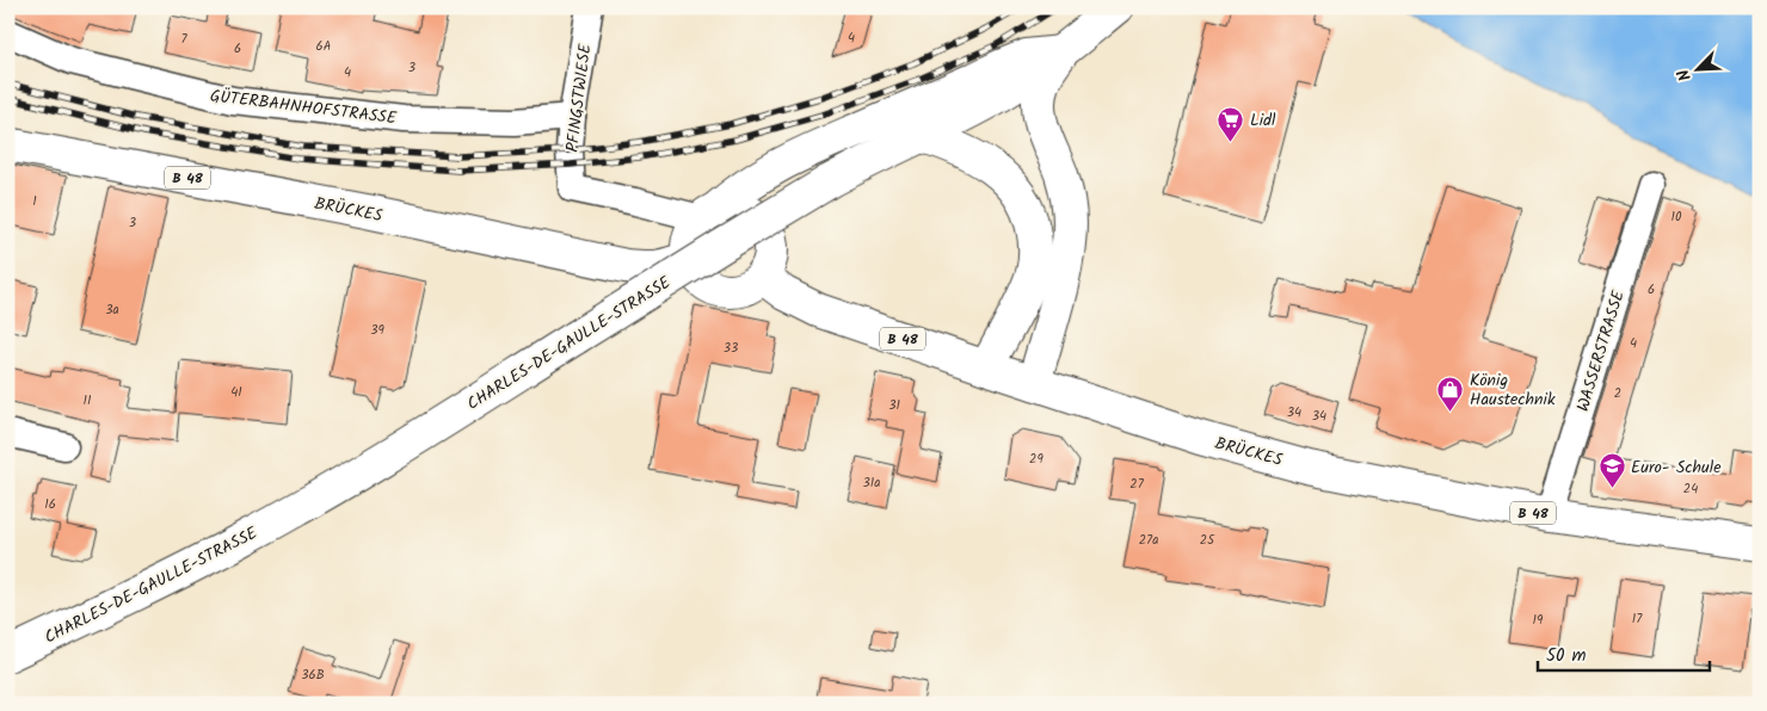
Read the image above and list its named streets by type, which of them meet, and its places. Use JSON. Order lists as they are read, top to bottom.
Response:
{
  "streets": {
    "street": [
      "PFINGSTWIESE",
      "GÜTERBAHNHOFSTRASSE",
      "B 48",
      "BRÜCKES",
      "CHARLES-DE-GAULLE-STRASSE",
      "WASSERSTRASSE"
    ]
  },
  "crossings": [
    ["PFINGSTWIESE", "GÜTERBAHNHOFSTRASSE"],
    ["PFINGSTWIESE", "BRÜCKES"],
    ["BRÜCKES", "WASSERSTRASSE"]
  ],
  "places": {
    "supermarket": ["Lidl"],
    "shop": ["König Haustechnik"],
    "school or university": ["Euro- Schule"]
  },
  "house_numbers": [
    "4",
    "7",
    "6A",
    "6",
    "3",
    "4",
    "1",
    "10",
    "3",
    "6",
    "3a",
    "39",
    "4",
    "33",
    "41",
    "2",
    "11",
    "31",
    "34",
    "34",
    "29",
    "31a",
    "27",
    "24",
    "16",
    "27a",
    "25",
    "17",
    "19",
    "36B"
  ],
  "scale_bar": "50 m",
  "north": "bottom left"
}
